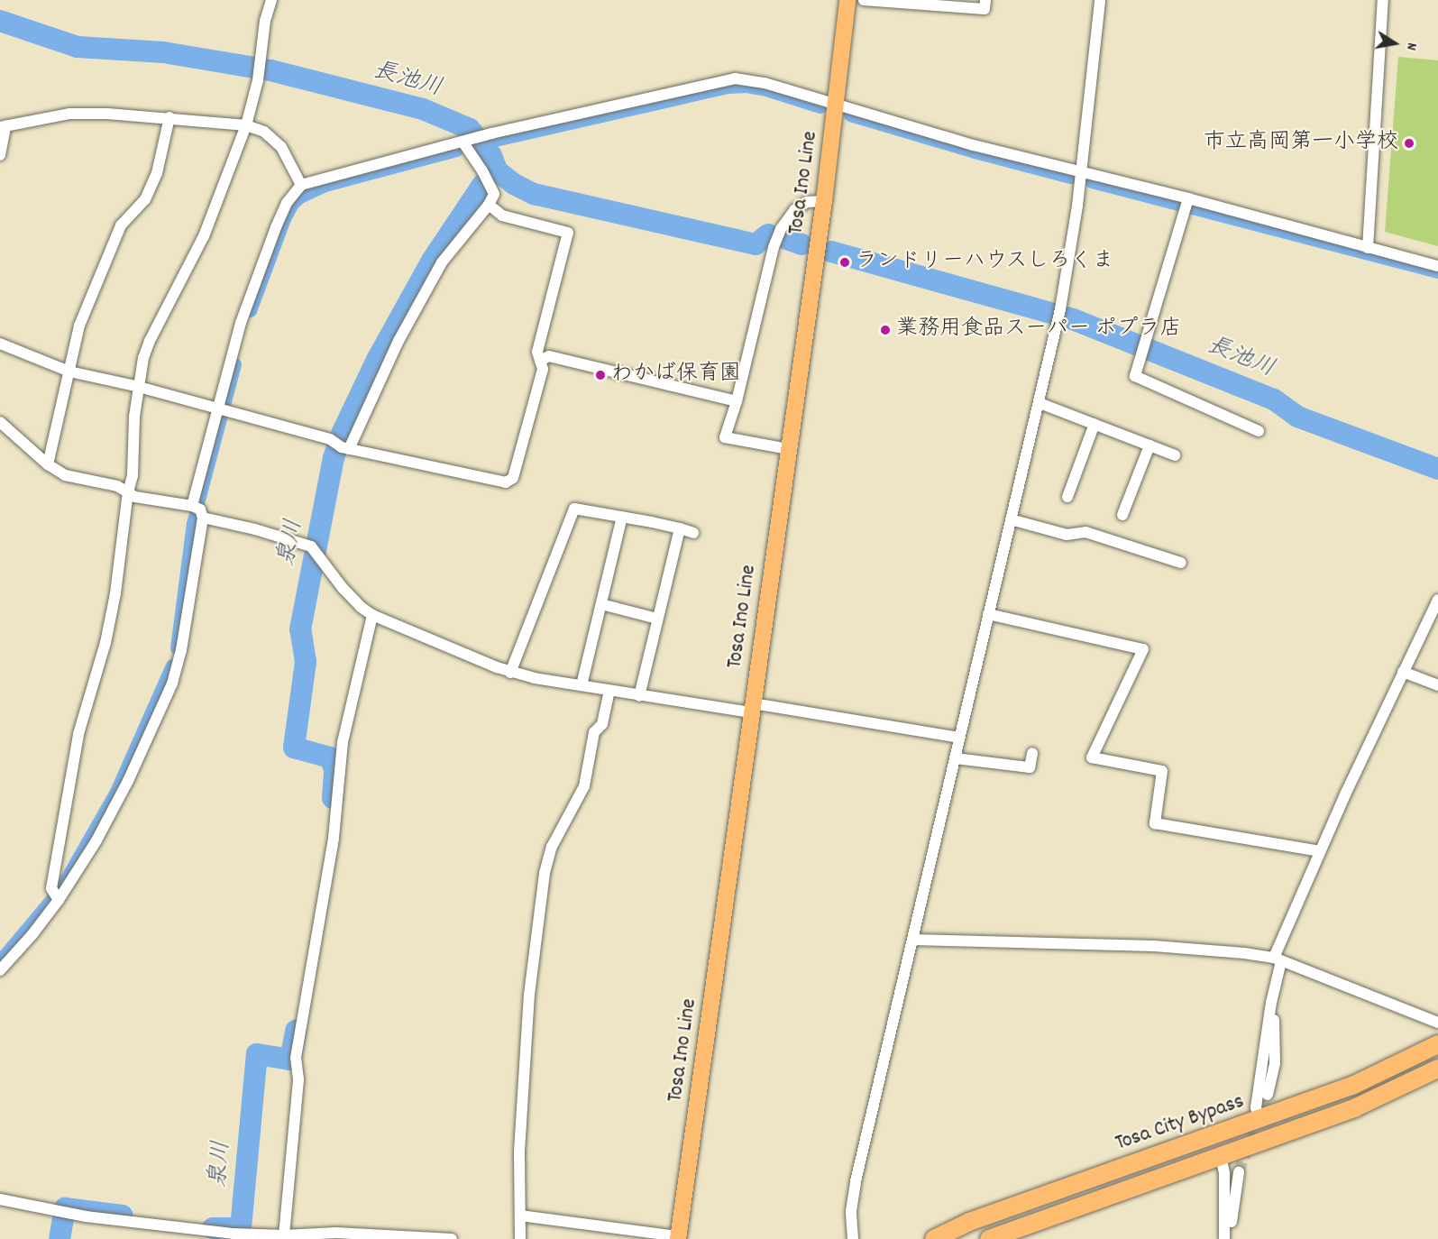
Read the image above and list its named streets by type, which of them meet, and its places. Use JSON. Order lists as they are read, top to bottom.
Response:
{
  "streets": {
    "highway": ["Tosa City Bypass"],
    "main road": ["Tosa Ino Line"]
  },
  "water": ["長池川", "泉川"],
  "places": [
    "市立高岡第一小学校",
    "ランドリーハウスしろくま",
    "業務用食品スーパー ポプラ店",
    "わかば保育園"
  ],
  "north": "right"
}
